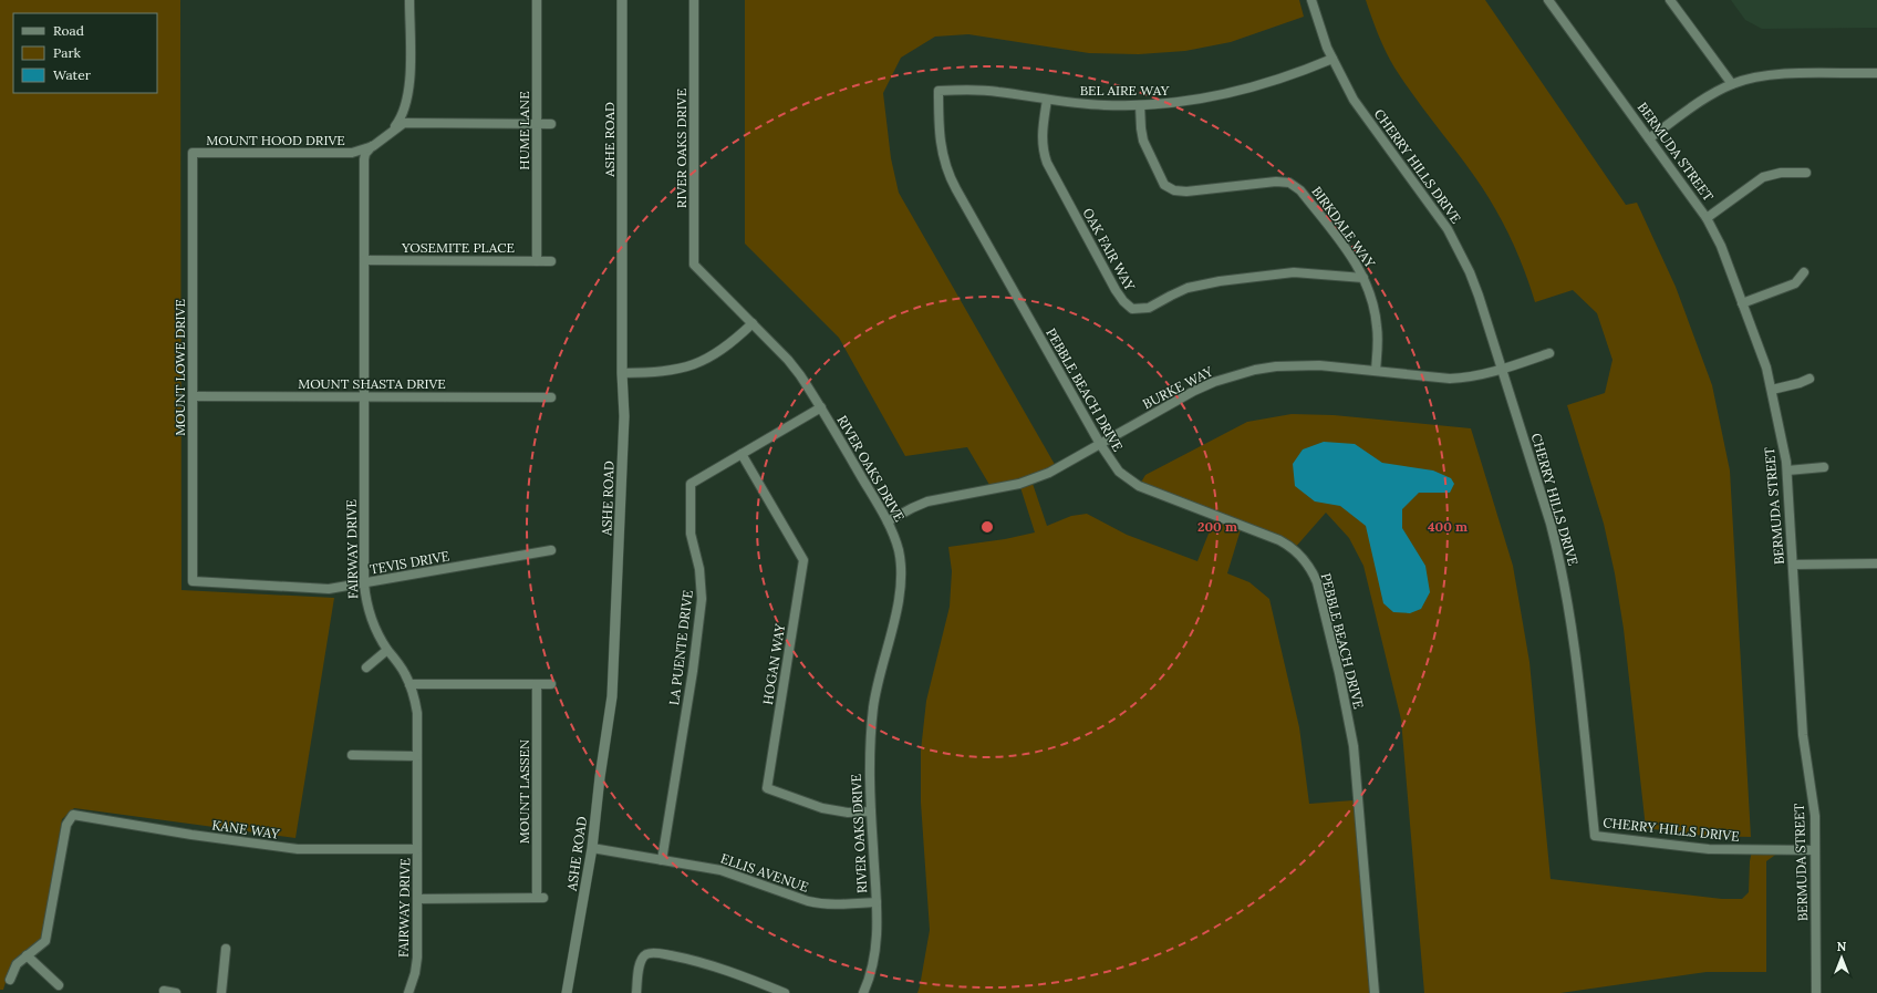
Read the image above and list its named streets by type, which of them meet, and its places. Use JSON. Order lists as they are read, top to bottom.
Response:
{
  "streets": {
    "street": [
      "BEL AIRE WAY",
      "HUME LANE",
      "MOUNT HOOD DRIVE",
      "ASHE ROAD",
      "RIVER OAKS DRIVE",
      "BERMUDA STREET",
      "CHERRY HILLS DRIVE",
      "BIRKDALE WAY",
      "YOSEMITE PLACE",
      "OAK FAIR WAY",
      "MOUNT LOWE DRIVE",
      "MOUNT SHASTA DRIVE",
      "BURKE WAY",
      "PEBBLE BEACH DRIVE",
      "FAIRWAY DRIVE",
      "TEVIS DRIVE",
      "LA PUENTE DRIVE",
      "HOGAN WAY",
      "MOUNT LASSEN",
      "KANE WAY",
      "ELLIS AVENUE"
    ]
  },
  "crossings": [
    ["BEL AIRE WAY", "CHERRY HILLS DRIVE"],
    ["BEL AIRE WAY", "BIRKDALE WAY"],
    ["BEL AIRE WAY", "OAK FAIR WAY"],
    ["BEL AIRE WAY", "PEBBLE BEACH DRIVE"],
    ["HUME LANE", "MOUNT HOOD DRIVE"],
    ["HUME LANE", "YOSEMITE PLACE"],
    ["MOUNT HOOD DRIVE", "MOUNT LOWE DRIVE"],
    ["MOUNT HOOD DRIVE", "FAIRWAY DRIVE"],
    ["ASHE ROAD", "ELLIS AVENUE"],
    ["RIVER OAKS DRIVE", "BURKE WAY"],
    ["RIVER OAKS DRIVE", "LA PUENTE DRIVE"],
    ["RIVER OAKS DRIVE", "HOGAN WAY"],
    ["RIVER OAKS DRIVE", "ELLIS AVENUE"],
    ["BERMUDA STREET", "CHERRY HILLS DRIVE"],
    ["CHERRY HILLS DRIVE", "BURKE WAY"],
    ["BIRKDALE WAY", "OAK FAIR WAY"],
    ["BIRKDALE WAY", "BURKE WAY"],
    ["YOSEMITE PLACE", "FAIRWAY DRIVE"],
    ["MOUNT LOWE DRIVE", "MOUNT SHASTA DRIVE"],
    ["MOUNT LOWE DRIVE", "TEVIS DRIVE"],
    ["MOUNT SHASTA DRIVE", "FAIRWAY DRIVE"],
    ["BURKE WAY", "PEBBLE BEACH DRIVE"],
    ["FAIRWAY DRIVE", "TEVIS DRIVE"],
    ["FAIRWAY DRIVE", "MOUNT LASSEN"],
    ["FAIRWAY DRIVE", "KANE WAY"],
    ["LA PUENTE DRIVE", "HOGAN WAY"],
    ["LA PUENTE DRIVE", "ELLIS AVENUE"]
  ],
  "legend": ["Road", "Park", "Water"],
  "north": "top",
  "rings": ["200 m", "400 m"]
}
